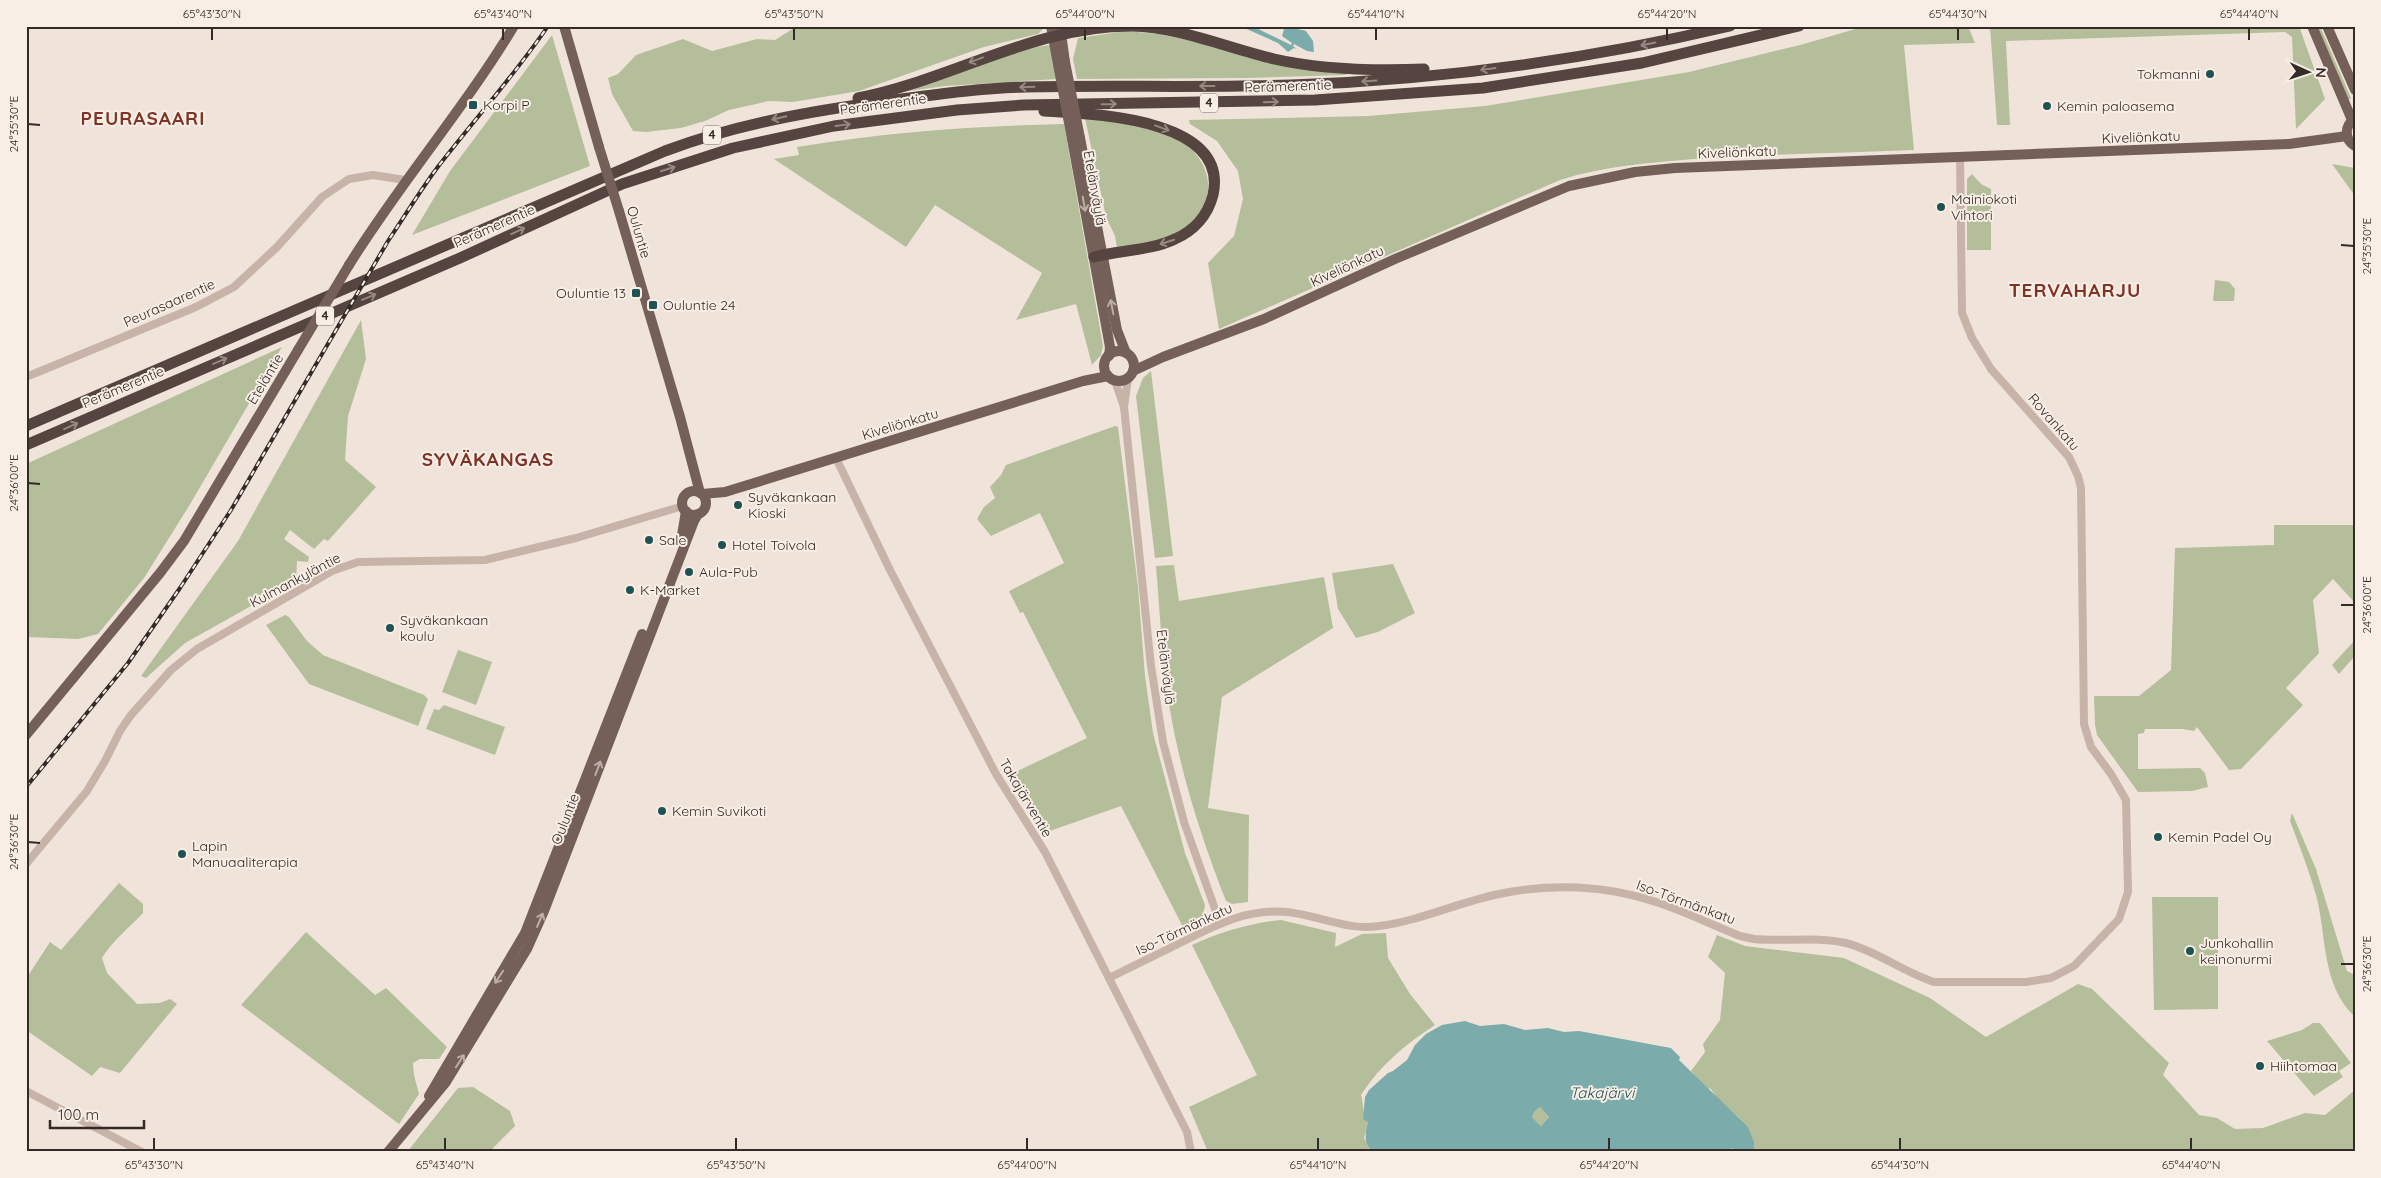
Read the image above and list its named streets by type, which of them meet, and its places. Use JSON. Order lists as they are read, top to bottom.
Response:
{
  "streets": {
    "highway": ["Perämerentie", "4"],
    "main road": [
      "Kiveliönkatu",
      "Etelänväylä",
      "Ouluntie",
      "Eteläntie"
    ],
    "street": [
      "Peurasaarentie",
      "Rovankatu",
      "Kulmankyläntie",
      "Takajärventie",
      "Iso-Törmänkatu"
    ]
  },
  "crossings": [
    ["Kiveliönkatu", "Etelänväylä"],
    ["Kiveliönkatu", "Ouluntie"],
    ["Kiveliönkatu", "Rovankatu"],
    ["Kiveliönkatu", "Kulmankyläntie"],
    ["Kiveliönkatu", "Takajärventie"],
    ["Etelänväylä", "Iso-Törmänkatu"],
    ["Ouluntie", "Kulmankyläntie"],
    ["Peurasaarentie", "Eteläntie"],
    ["Rovankatu", "Iso-Törmänkatu"],
    ["Takajärventie", "Iso-Törmänkatu"]
  ],
  "districts": ["PEURASAARI", "TERVAHARJU", "SYVÄKANGAS"],
  "water": ["Takajärvi"],
  "places": {
    "other": [
      "Tokmanni",
      "Kemin paloasema",
      "Mainiokoti Vihtori",
      "Syväkankaan Kioski",
      "Sale",
      "Hotel Toivola",
      "Aula-Pub",
      "K-Market",
      "Syväkankaan koulu",
      "Kemin Suvikoti",
      "Kemin Padel Oy",
      "Lapin Manuaaliterapia",
      "Junkohallin keinonurmi",
      "Hiihtomaa"
    ],
    "transit": ["Korpi P", "Ouluntie 13", "Ouluntie 24"]
  },
  "scale_bar": "100 m",
  "north": "right",
  "coordinates": [
    "65°43'30\"N",
    "65°43'40\"N",
    "65°43'50\"N",
    "65°44'00\"N",
    "65°44'10\"N",
    "65°44'20\"N",
    "65°44'30\"N",
    "65°44'40\"N",
    "24°35'30\"E",
    "24°36'00\"E",
    "24°36'30\"E"
  ]
}
